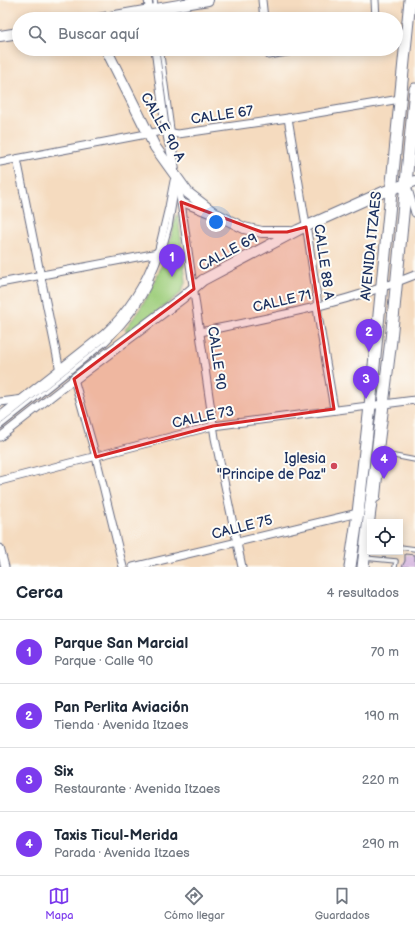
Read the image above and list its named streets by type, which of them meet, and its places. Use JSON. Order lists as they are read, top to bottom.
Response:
{
  "streets": {
    "main road": ["CALLE 90 A", "AVENIDA ITZAES", "CALLE 69"],
    "street": [
      "CALLE 67",
      "CALLE 88 A",
      "CALLE 71",
      "CALLE 90",
      "CALLE 73",
      "CALLE 75"
    ]
  },
  "crossings": [
    ["CALLE 67", "CALLE 90 A"],
    ["CALLE 67", "AVENIDA ITZAES"],
    ["CALLE 67", "CALLE 88 A"],
    ["CALLE 67", "CALLE 90"],
    ["CALLE 90 A", "CALLE 69"],
    ["CALLE 90 A", "CALLE 88 A"],
    ["CALLE 90 A", "CALLE 90"],
    ["AVENIDA ITZAES", "CALLE 69"],
    ["AVENIDA ITZAES", "CALLE 71"],
    ["AVENIDA ITZAES", "CALLE 73"],
    ["AVENIDA ITZAES", "CALLE 75"],
    ["CALLE 69", "CALLE 88 A"],
    ["CALLE 69", "CALLE 90"],
    ["CALLE 88 A", "CALLE 71"],
    ["CALLE 88 A", "CALLE 73"],
    ["CALLE 71", "CALLE 90"],
    ["CALLE 90", "CALLE 73"],
    ["CALLE 90", "CALLE 75"]
  ],
  "places": ["Iglesia \"Principe de Paz\""],
  "page": {
    "search": "Buscar aquí",
    "pins": [
      "1",
      "2",
      "3",
      "4"
    ],
    "heading": ["Cerca", "4 resultados"],
    "list": [
      {
        "mark": "1",
        "name": "Parque San Marcial",
        "note": "Parque · Calle 90",
        "value": "70 m"
      },
      {
        "mark": "2",
        "name": "Pan Perlita Aviación",
        "note": "Tienda · Avenida Itzaes",
        "value": "190 m"
      },
      {
        "mark": "3",
        "name": "Six",
        "note": "Restaurante · Avenida Itzaes",
        "value": "220 m"
      },
      {
        "mark": "4",
        "name": "Taxis Ticul-Merida",
        "note": "Parada · Avenida Itzaes",
        "value": "290 m"
      }
    ],
    "nav": ["Mapa", "Cómo llegar", "Guardados"]
  }
}
